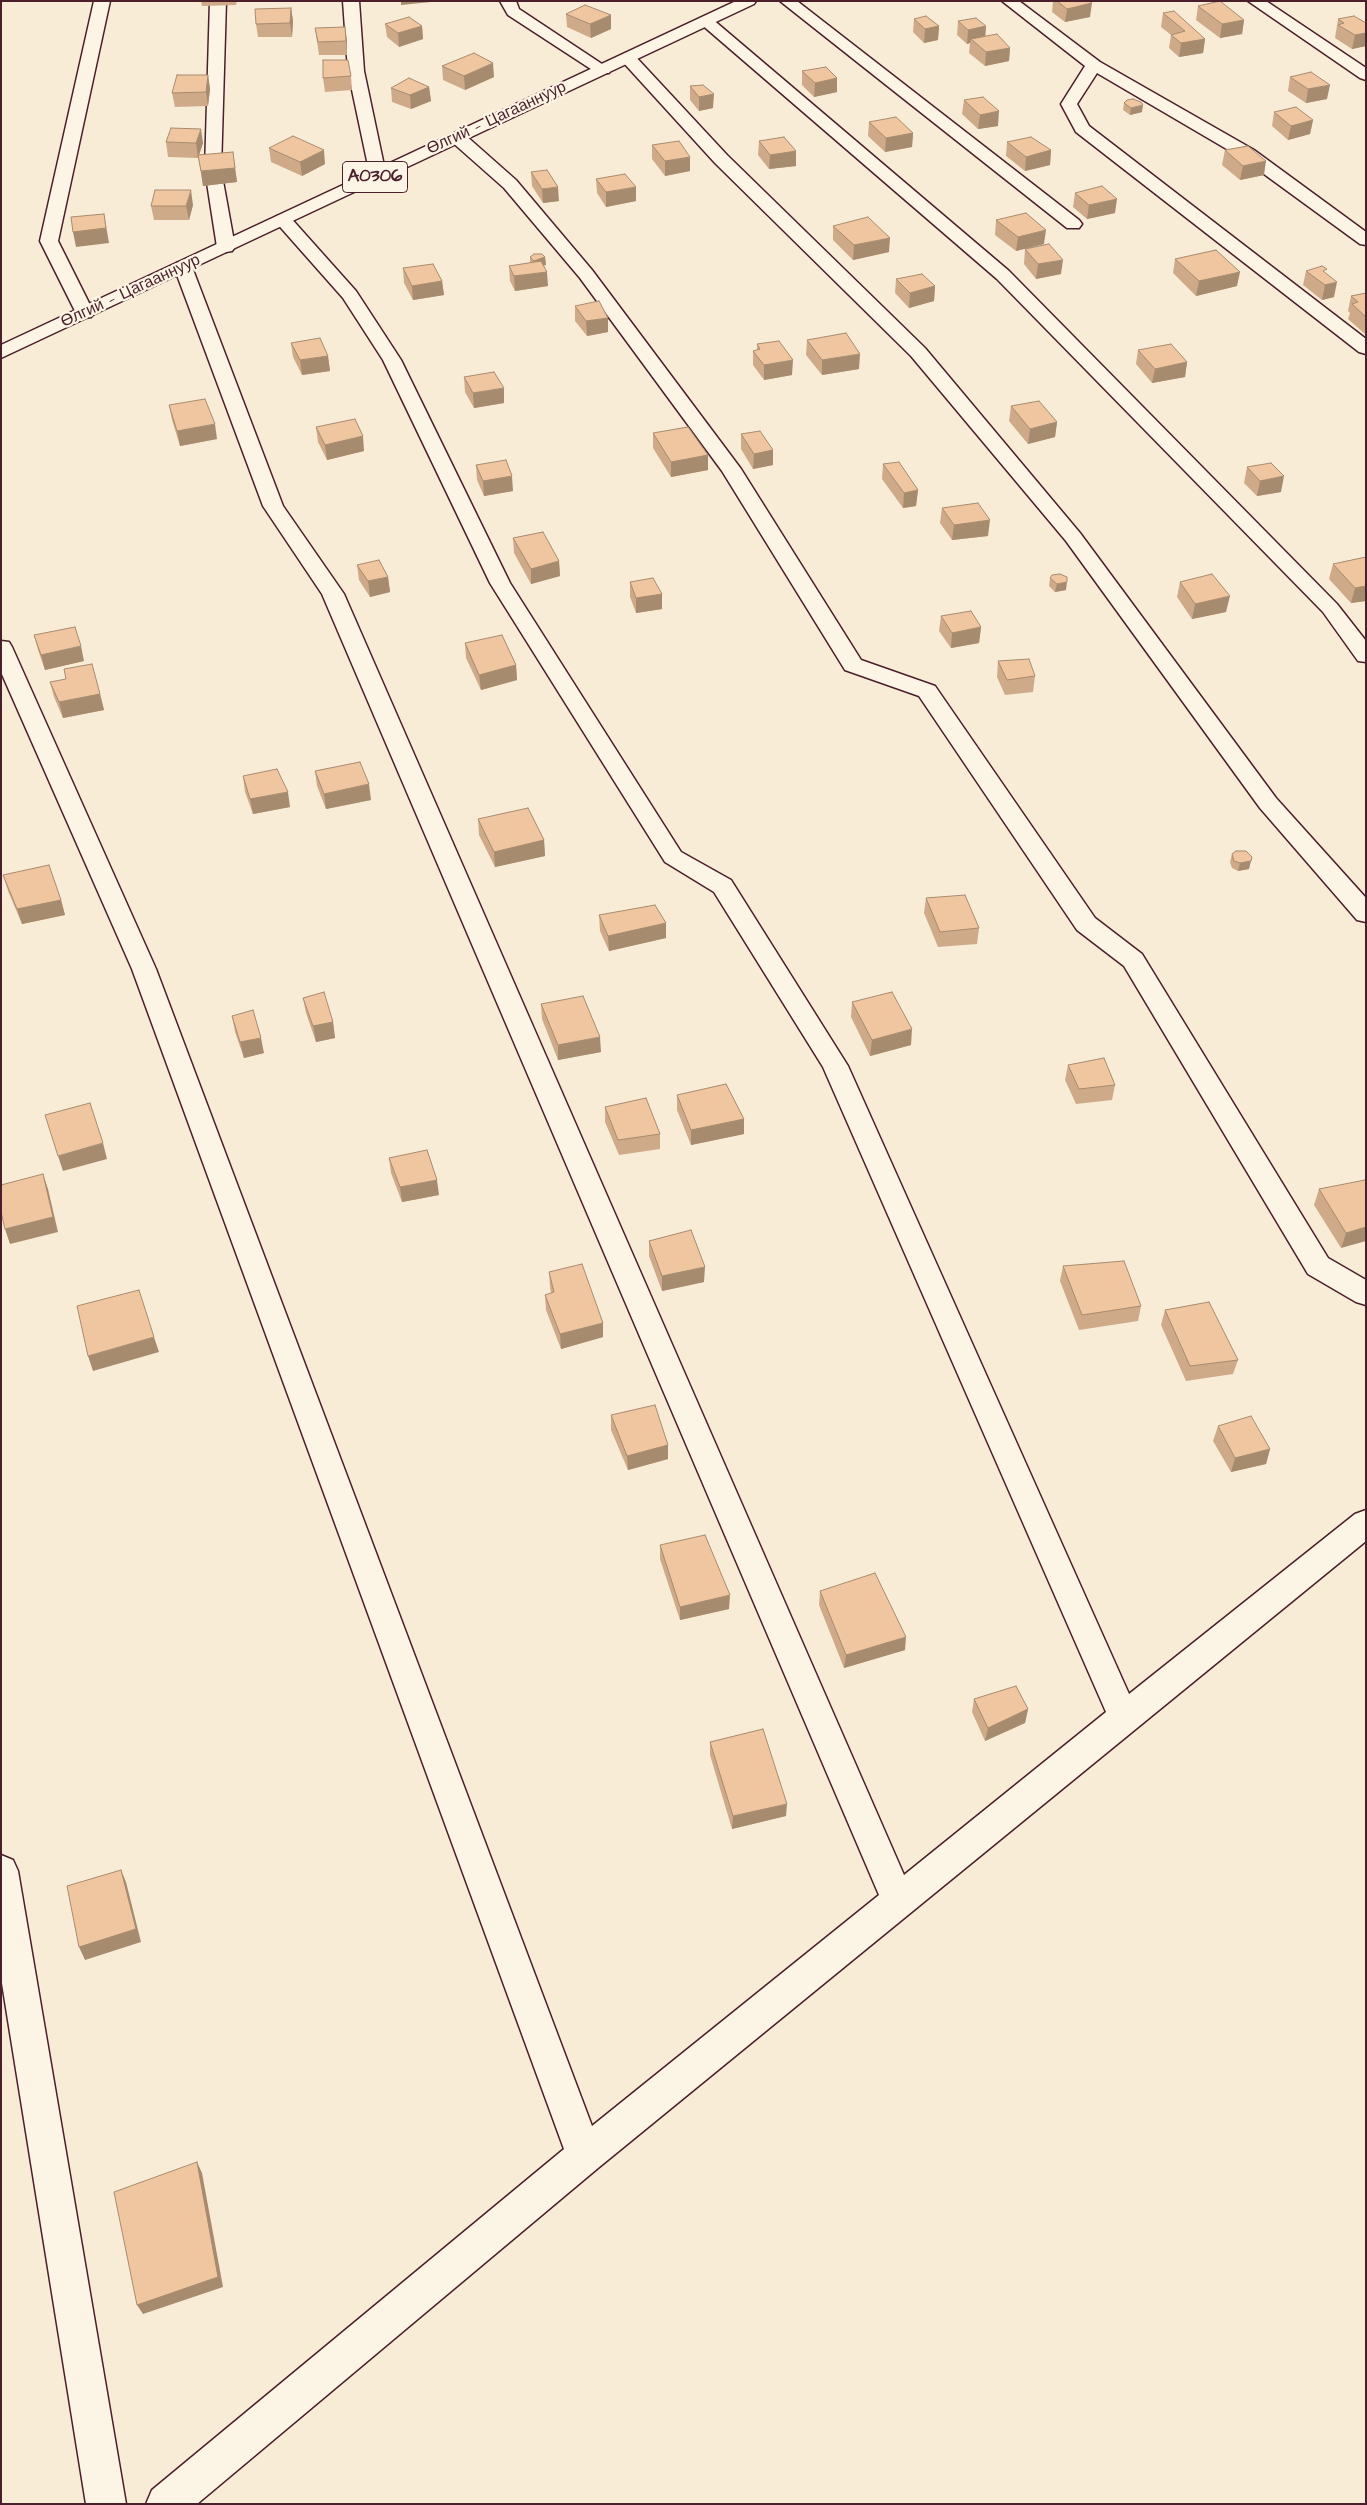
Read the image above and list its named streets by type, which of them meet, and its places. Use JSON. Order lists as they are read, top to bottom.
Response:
{
  "streets": {
    "main road": ["Өлгий — Цагааннуур", "A0306"]
  }
}
